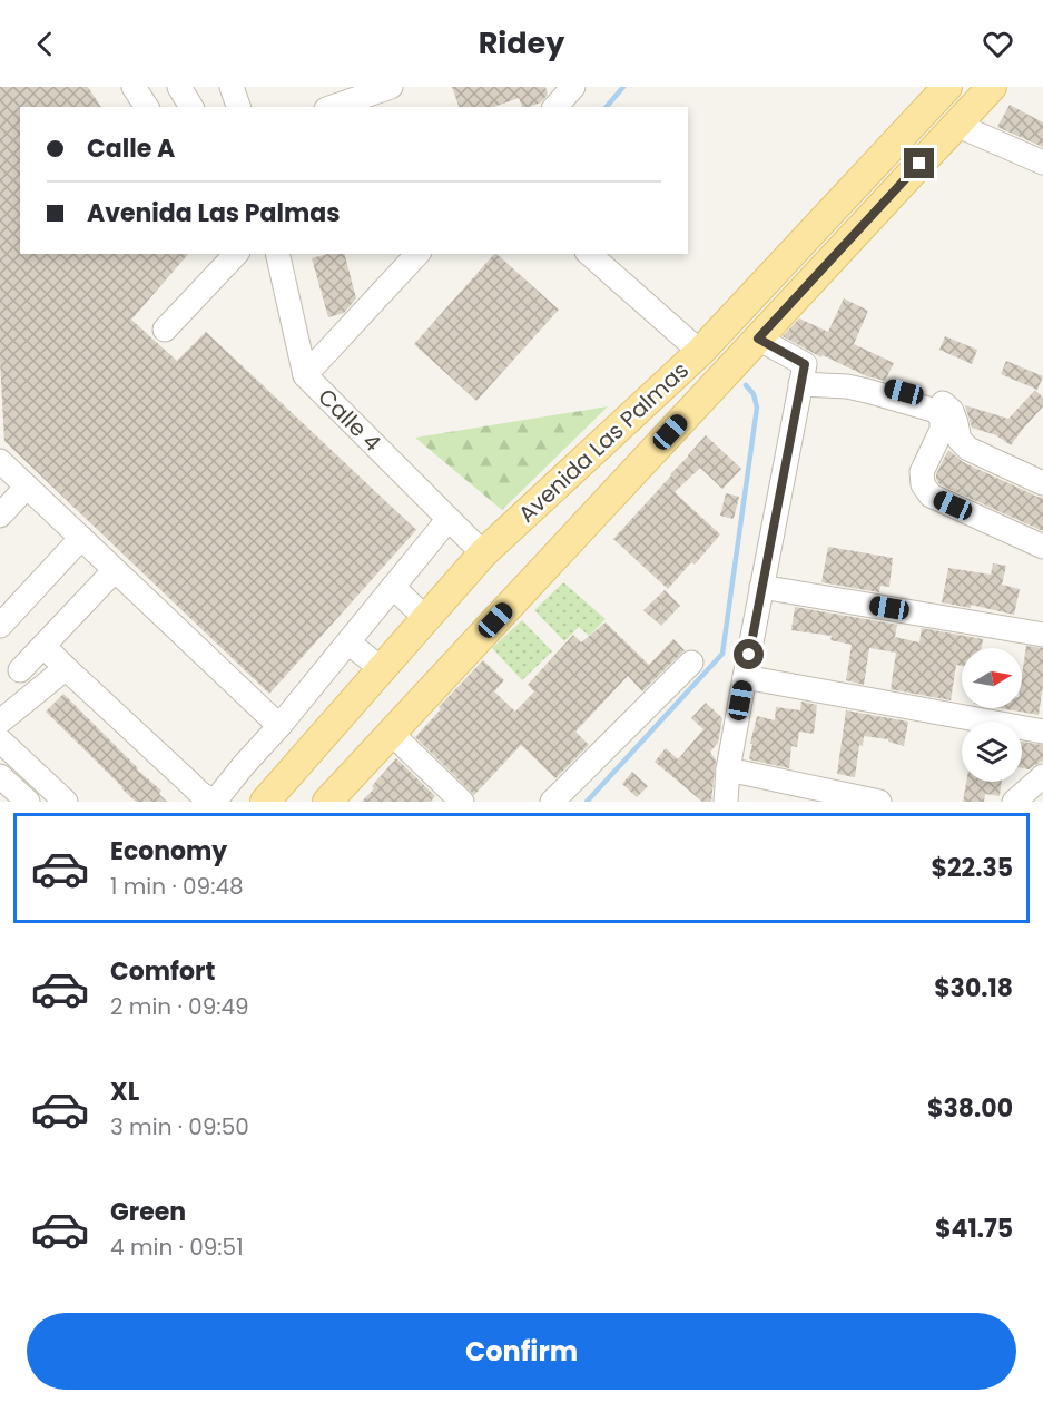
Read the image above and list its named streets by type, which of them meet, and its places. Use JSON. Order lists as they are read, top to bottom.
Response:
{
  "streets": {
    "main road": ["Avenida Las Palmas"],
    "street": ["Calle 4"]
  },
  "crossings": [
    ["Calle 4", "Avenida Las Palmas"]
  ],
  "north": "right",
  "page": {
    "header": "Ridey",
    "banner": ["Calle A", "Avenida Las Palmas"],
    "list": [
      {
        "name": "Economy",
        "note": "1 min · 09:48",
        "value": "$22.35"
      },
      {
        "name": "Comfort",
        "note": "2 min · 09:49",
        "value": "$30.18"
      },
      {
        "name": "XL",
        "note": "3 min · 09:50",
        "value": "$38.00"
      },
      {
        "name": "Green",
        "note": "4 min · 09:51",
        "value": "$41.75"
      }
    ],
    "buttons": "Confirm"
  }
}
